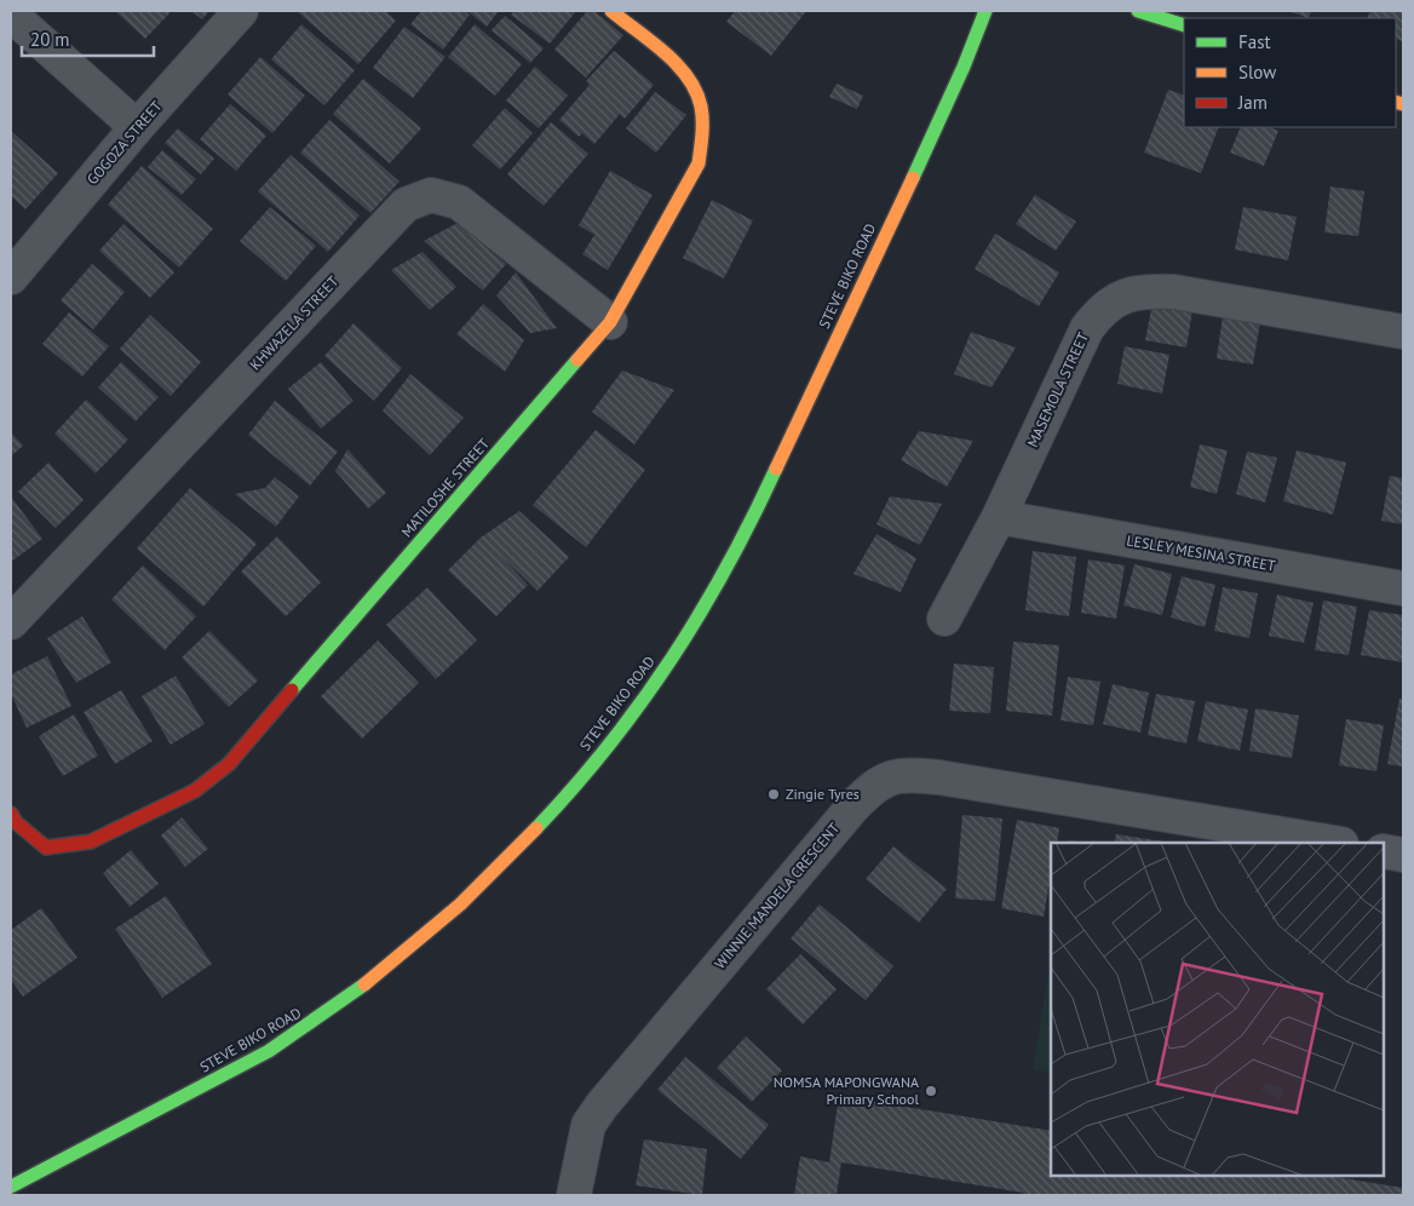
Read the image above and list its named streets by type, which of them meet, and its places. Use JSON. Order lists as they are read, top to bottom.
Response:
{
  "streets": {
    "street": [
      "GOGOZA STREET",
      "STEVE BIKO ROAD",
      "KHWAZELA STREET",
      "MASEMOLA STREET",
      "MATILOSHE STREET",
      "LESLEY MESINA STREET",
      "WINNIE MANDELA CRESCENT"
    ]
  },
  "crossings": [
    ["KHWAZELA STREET", "MATILOSHE STREET"],
    ["MASEMOLA STREET", "LESLEY MESINA STREET"]
  ],
  "places": ["Zingie Tyres", "NOMSA MAPONGWANA Primary School"],
  "legend": ["Fast", "Slow", "Jam"],
  "scale_bar": "20 m"
}
